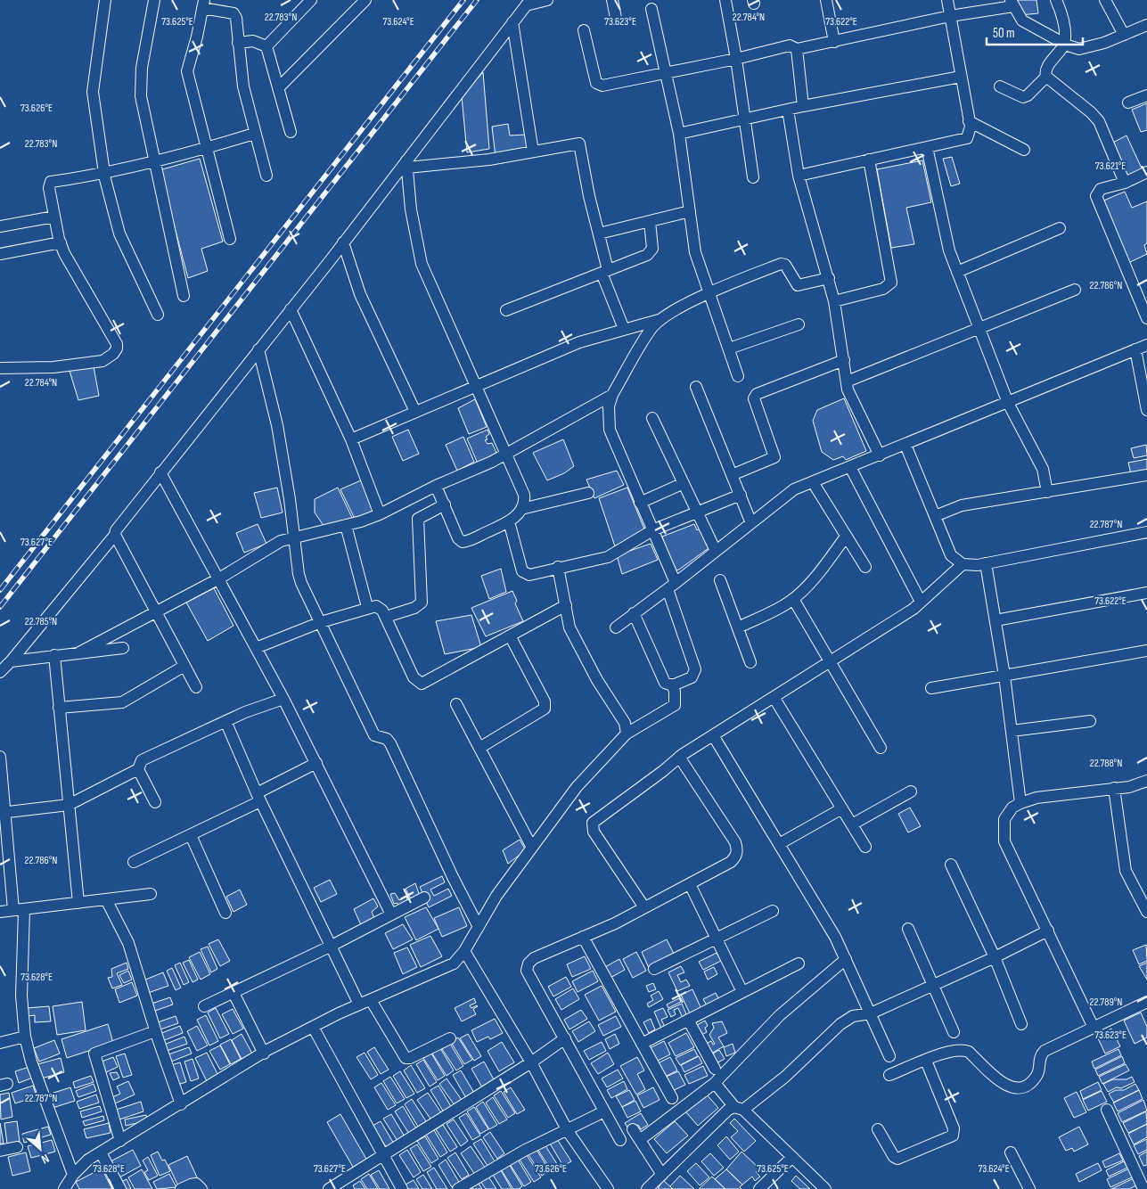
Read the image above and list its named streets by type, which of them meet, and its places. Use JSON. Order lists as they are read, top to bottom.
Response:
{
  "scale_bar": "50 m",
  "north": "bottom right",
  "coordinates": [
    "22.783°N",
    "22.784°N",
    "73.625°E",
    "73.624°E",
    "73.623°E",
    "73.622°E",
    "73.626°E",
    "73.621°E",
    "22.786°N",
    "22.787°N",
    "73.627°E",
    "22.785°N",
    "22.788°N",
    "73.628°E",
    "22.789°N"
  ]
}
